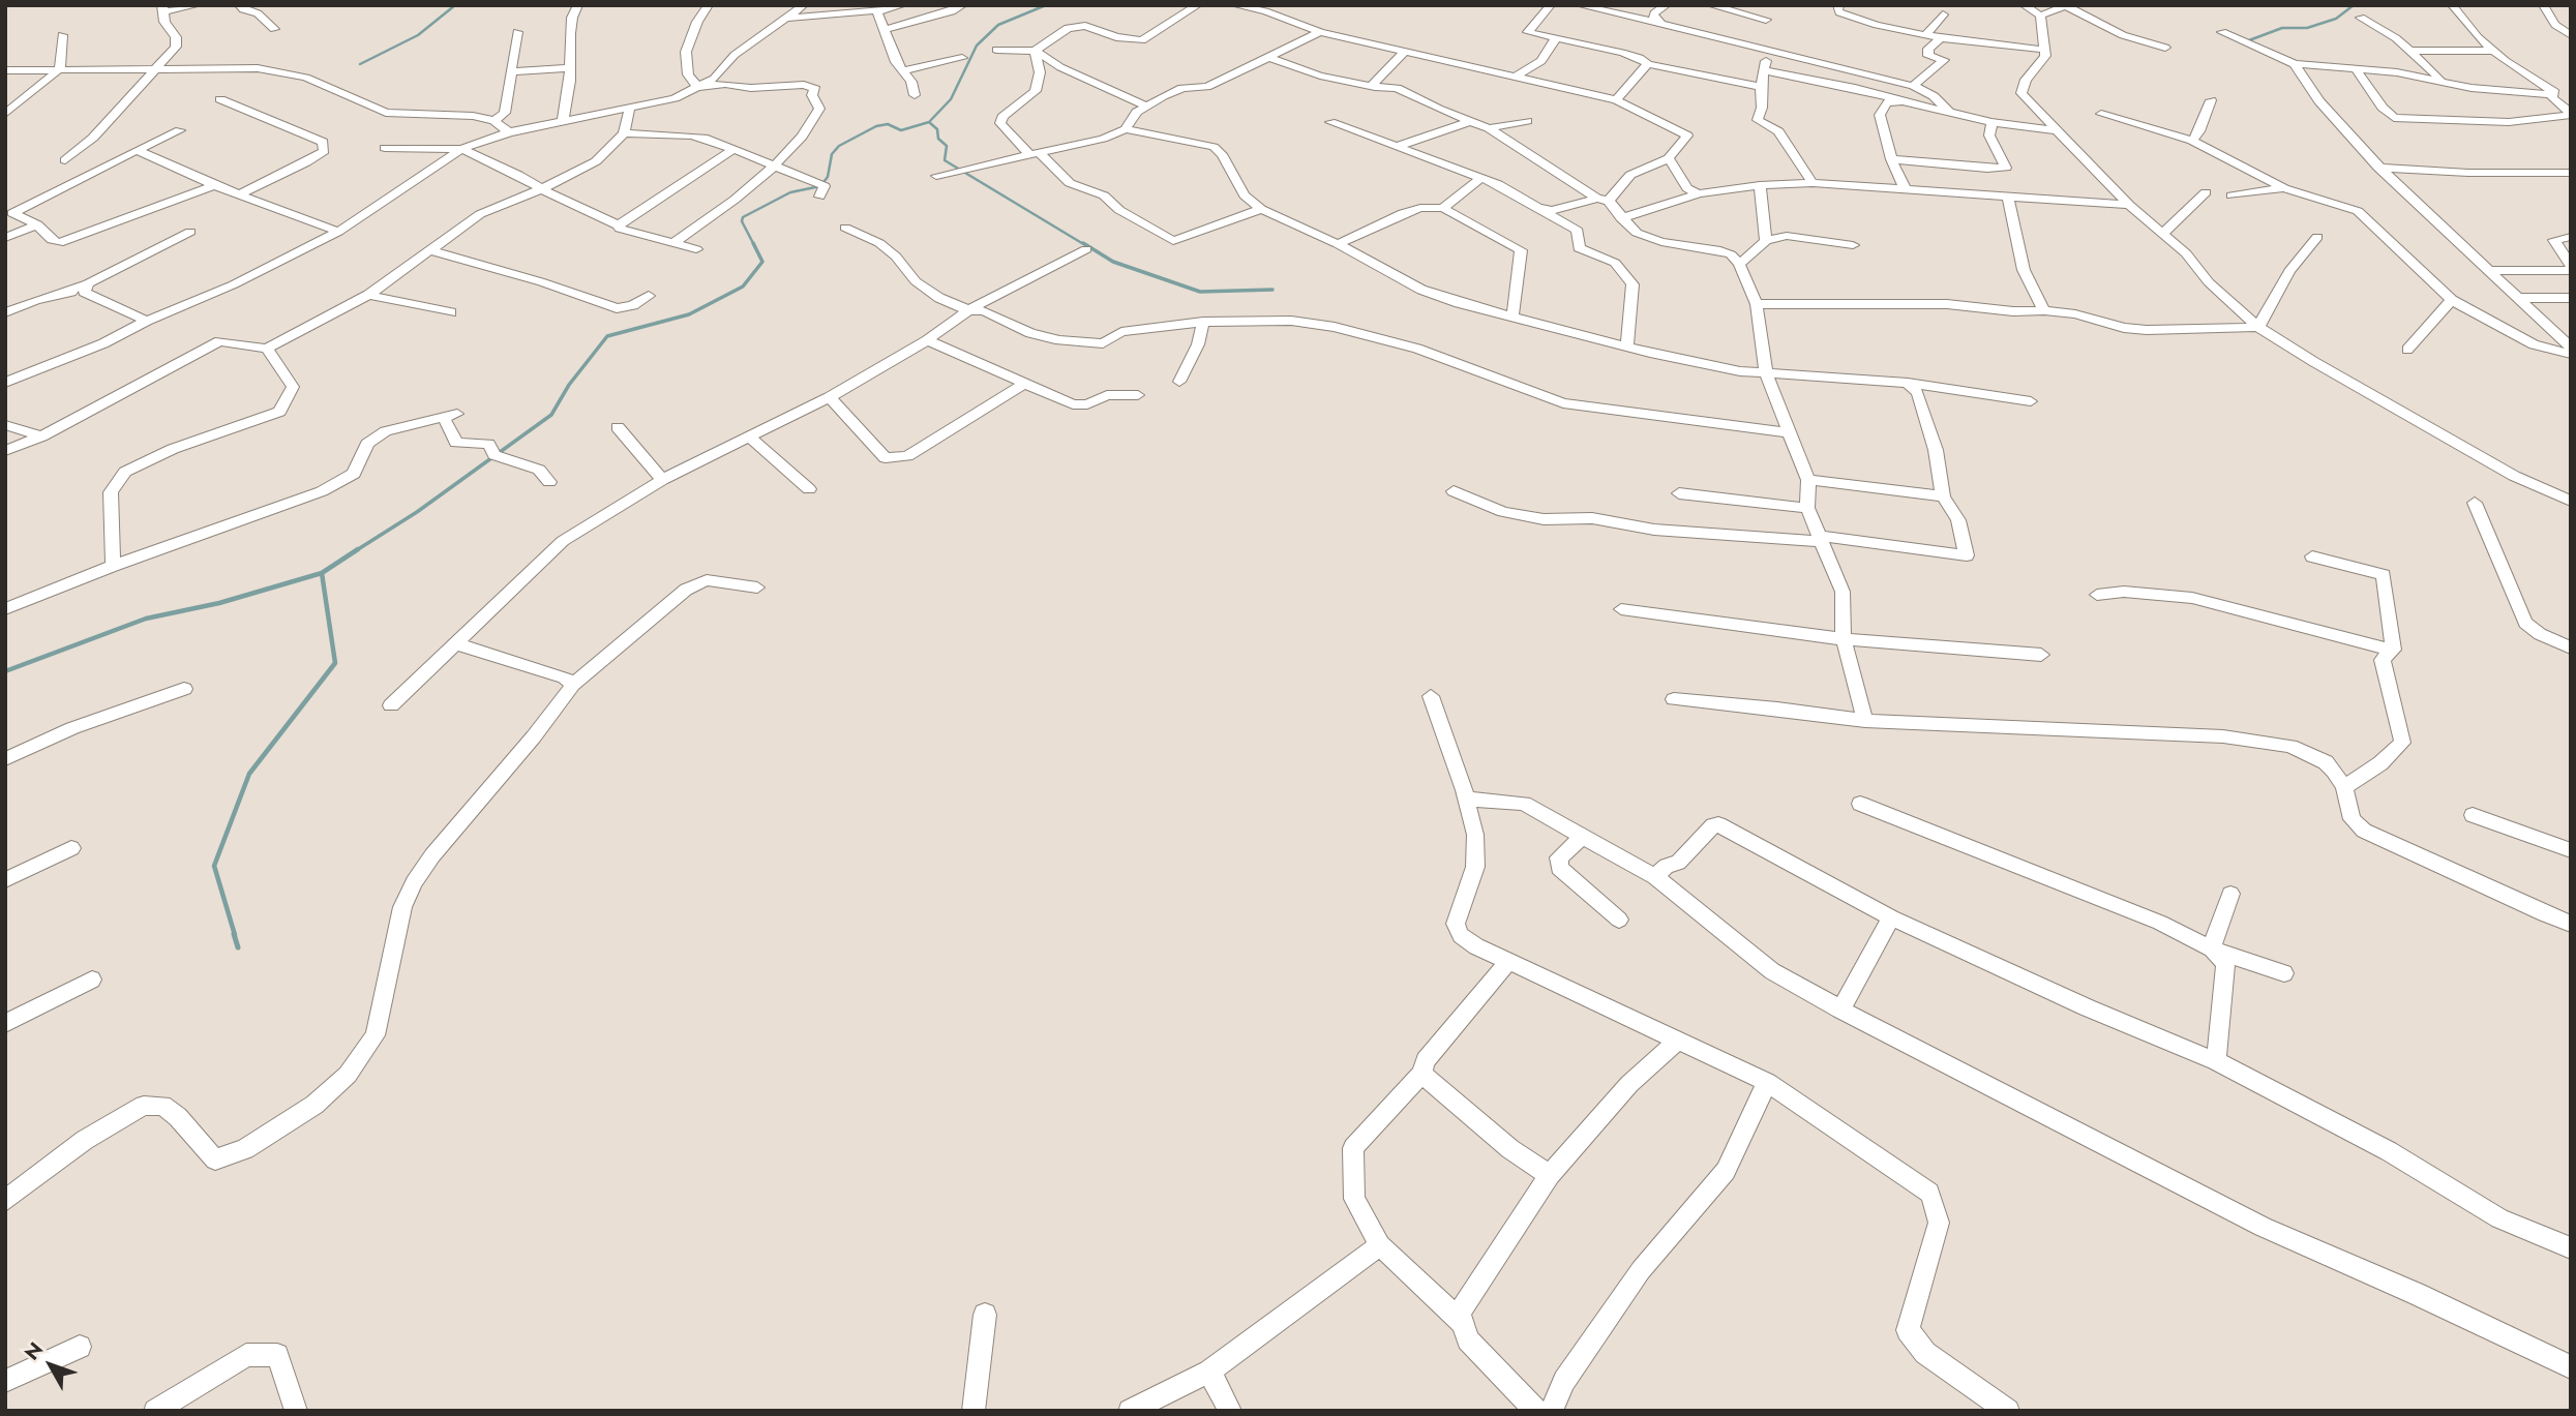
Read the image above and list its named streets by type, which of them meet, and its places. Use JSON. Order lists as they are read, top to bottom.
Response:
{
  "north": "top left"
}
